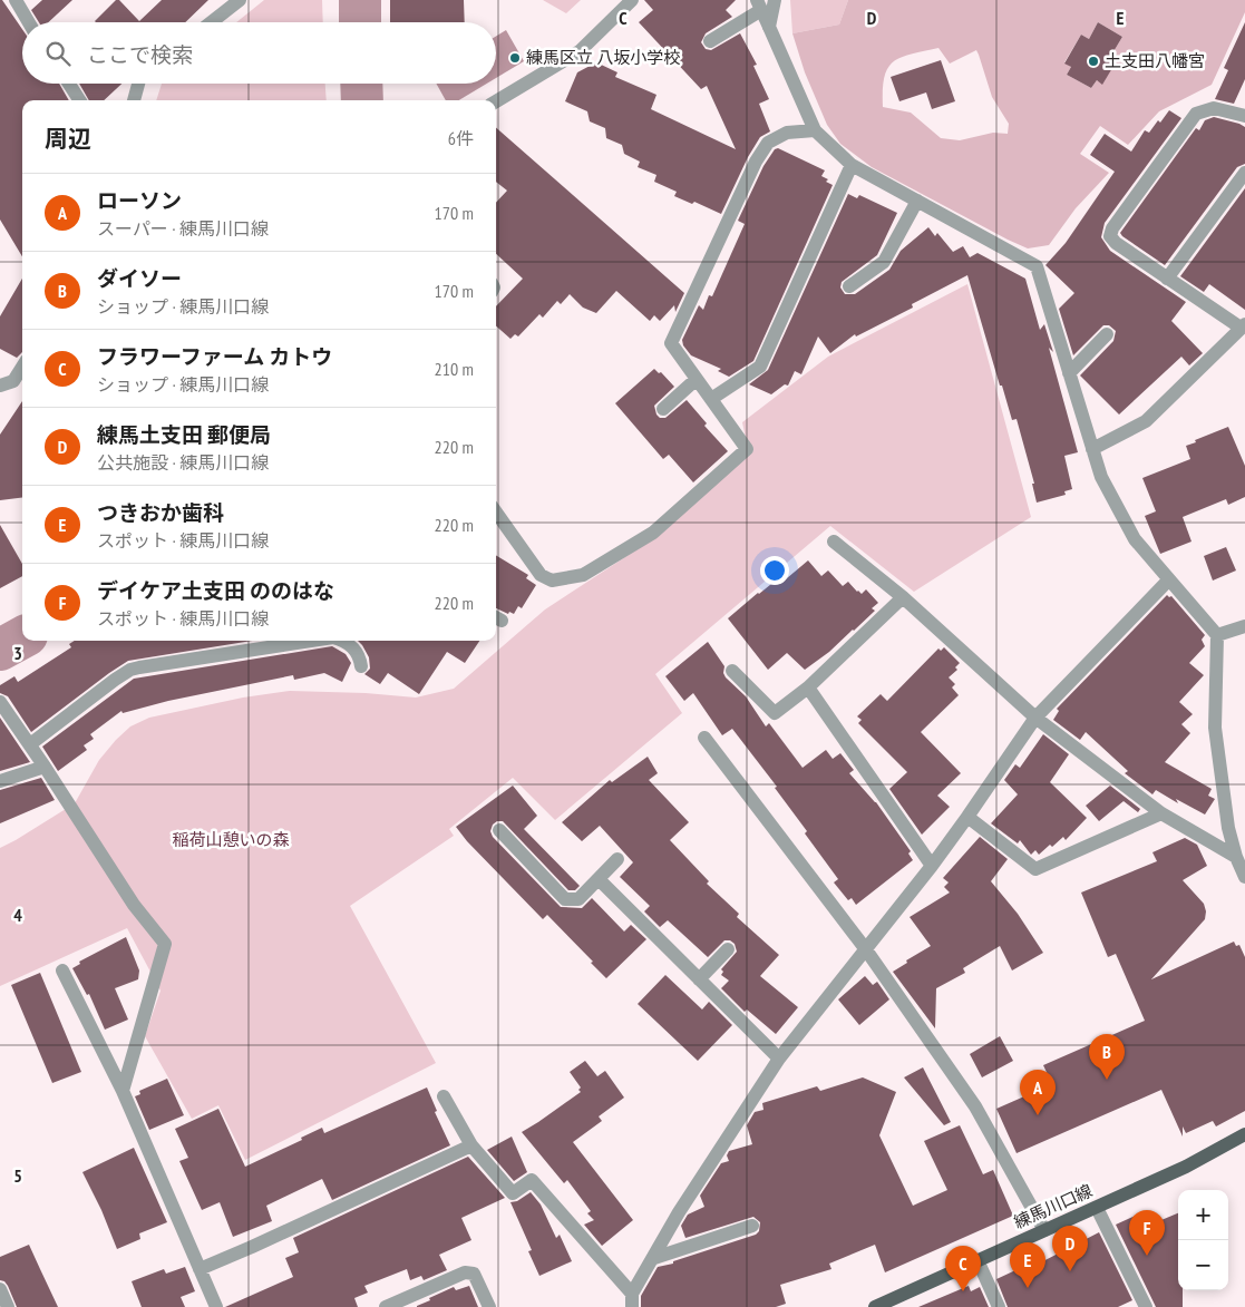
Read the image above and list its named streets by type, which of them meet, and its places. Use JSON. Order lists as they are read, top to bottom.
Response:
{
  "streets": {
    "main road": ["練馬川口線"]
  },
  "parks": ["稲荷山憩いの森"],
  "places": ["練馬区立 八坂小学校", "土支田八幡宮"],
  "page": {
    "search": "ここで検索",
    "heading": ["周辺", "6件"],
    "list": [
      {
        "mark": "A",
        "name": "ローソン",
        "note": "スーパー · 練馬川口線",
        "value": "170 m"
      },
      {
        "mark": "B",
        "name": "ダイソー",
        "note": "ショップ · 練馬川口線",
        "value": "170 m"
      },
      {
        "mark": "C",
        "name": "フラワーファーム カトウ",
        "note": "ショップ · 練馬川口線",
        "value": "210 m"
      },
      {
        "mark": "D",
        "name": "練馬土支田 郵便局",
        "note": "公共施設 · 練馬川口線",
        "value": "220 m"
      },
      {
        "mark": "E",
        "name": "つきおか歯科",
        "note": "スポット · 練馬川口線",
        "value": "220 m"
      },
      {
        "mark": "F",
        "name": "デイケア土支田 ののはな",
        "note": "スポット · 練馬川口線",
        "value": "220 m"
      }
    ],
    "pins": [
      "B",
      "A",
      "F",
      "D",
      "E",
      "C"
    ],
    "map_buttons": ["+", "−"]
  },
  "grid": {
    "columns": ["C", "D", "E"],
    "rows": ["3", "4", "5"]
  }
}
